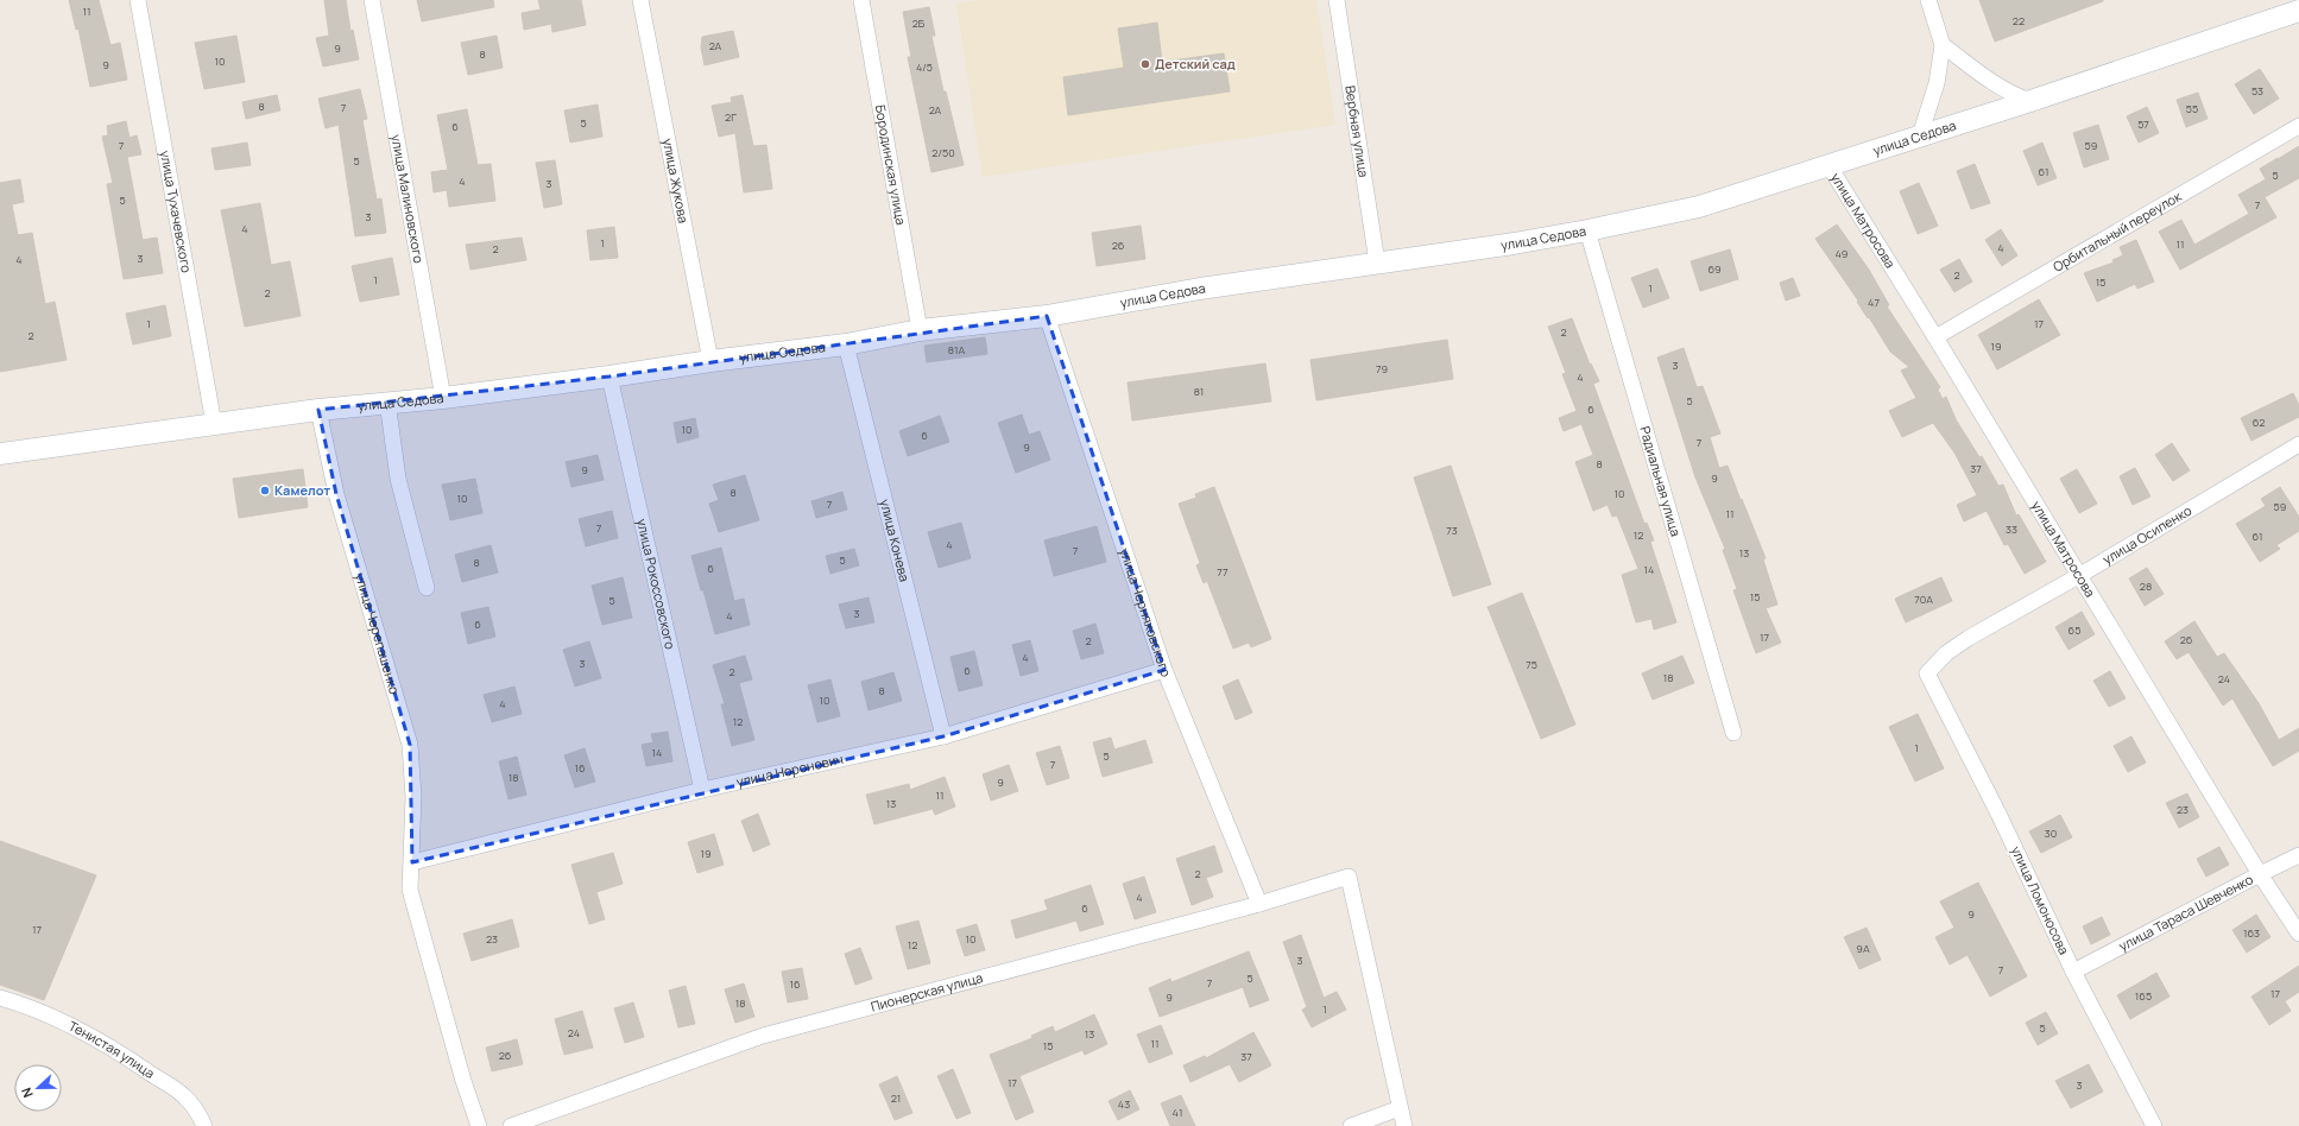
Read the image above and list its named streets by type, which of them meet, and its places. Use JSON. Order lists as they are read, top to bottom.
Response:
{
  "streets": {
    "street": [
      "Вербная улица",
      "улица Седова",
      "Бородинская улица",
      "улица Жукова",
      "улица Малиновского",
      "улица Тухачевского",
      "улица Матросова",
      "Орбитальный переулок",
      "Радиальная улица",
      "улица Осипенко",
      "улица Конева",
      "улица Рокоссовского",
      "улица Черняховского",
      "улица Черепашенко",
      "улица Норонович",
      "улица Ломоносова",
      "улица Тараса Шевченко",
      "Пионерская улица",
      "Тенистая улица"
    ]
  },
  "crossings": [
    ["Вербная улица", "улица Седова"],
    ["улица Седова", "Бородинская улица"],
    ["улица Седова", "улица Жукова"],
    ["улица Седова", "улица Малиновского"],
    ["улица Седова", "улица Тухачевского"],
    ["улица Седова", "улица Матросова"],
    ["улица Седова", "Радиальная улица"],
    ["улица Седова", "улица Конева"],
    ["улица Седова", "улица Рокоссовского"],
    ["улица Седова", "улица Черняховского"],
    ["улица Седова", "улица Черепашенко"],
    ["улица Матросова", "Орбитальный переулок"],
    ["улица Матросова", "улица Осипенко"],
    ["улица Матросова", "улица Тараса Шевченко"],
    ["улица Осипенко", "улица Ломоносова"],
    ["улица Конева", "улица Норонович"],
    ["улица Рокоссовского", "улица Норонович"],
    ["улица Черняховского", "улица Норонович"],
    ["улица Черняховского", "Пионерская улица"],
    ["улица Черепашенко", "улица Норонович"],
    ["улица Ломоносова", "улица Тараса Шевченко"]
  ],
  "places": ["Детский сад", "Камелот"],
  "house_numbers": [
    "11",
    "22",
    "2Б",
    "2А",
    "9",
    "8",
    "10",
    "9",
    "4/5",
    "53",
    "8",
    "7",
    "55",
    "2А",
    "2Г",
    "5",
    "57",
    "6",
    "7",
    "59",
    "2/50",
    "5",
    "61",
    "5",
    "4",
    "3",
    "5",
    "7",
    "3",
    "4",
    "1",
    "11",
    "26",
    "4",
    "2",
    "49",
    "3",
    "4",
    "69",
    "2",
    "1",
    "15",
    "1",
    "2",
    "47",
    "1",
    "17",
    "2",
    "2",
    "19",
    "81А",
    "3",
    "79",
    "4",
    "81",
    "5",
    "6",
    "62",
    "10",
    "6",
    "7",
    "9",
    "8",
    "37",
    "9",
    "9",
    "8",
    "10",
    "10",
    "7",
    "59",
    "11",
    "7",
    "33",
    "73",
    "12",
    "61",
    "4",
    "7",
    "13",
    "5",
    "8",
    "6",
    "14",
    "77",
    "28",
    "15",
    "70А",
    "5",
    "3",
    "4",
    "6",
    "65",
    "17",
    "26",
    "2",
    "4",
    "3",
    "75",
    "6",
    "2",
    "18",
    "24",
    "8",
    "10",
    "4",
    "12",
    "1",
    "14",
    "5",
    "7",
    "16",
    "18",
    "9",
    "11",
    "13",
    "23",
    "30",
    "19",
    "2",
    "4",
    "6",
    "9",
    "17",
    "163",
    "23",
    "10",
    "12",
    "9А",
    "3",
    "7",
    "5",
    "7",
    "16",
    "17",
    "165",
    "9",
    "18",
    "1",
    "5",
    "24",
    "13",
    "11",
    "15",
    "26",
    "37",
    "17",
    "3",
    "21",
    "43",
    "41"
  ],
  "north": "left"
}
